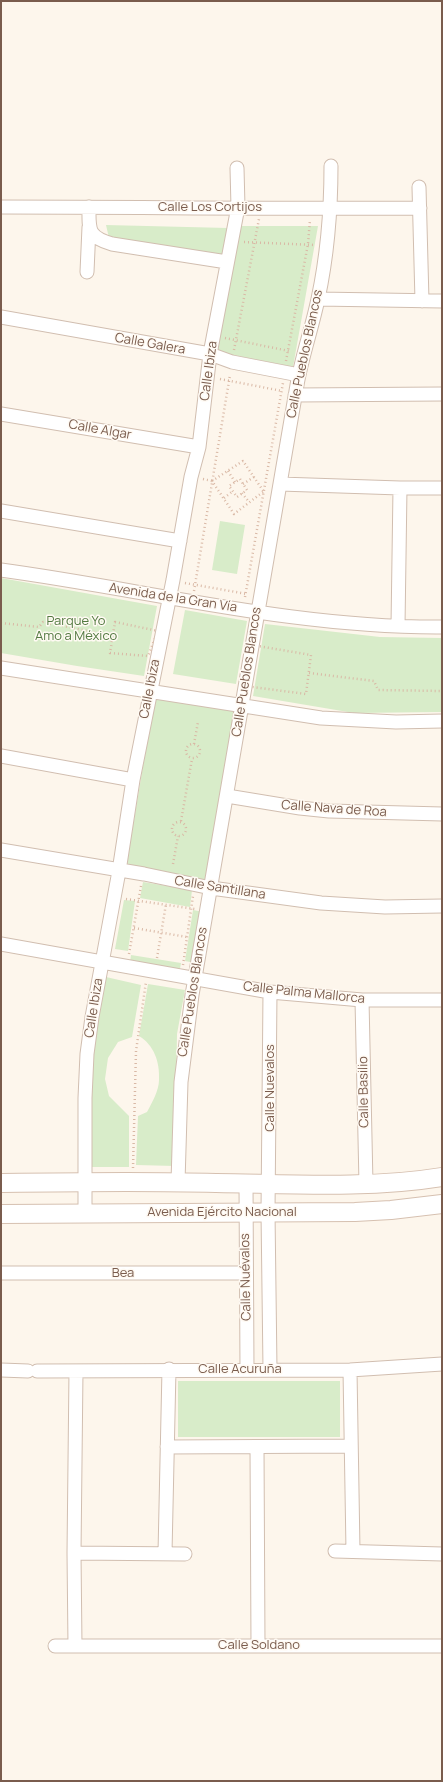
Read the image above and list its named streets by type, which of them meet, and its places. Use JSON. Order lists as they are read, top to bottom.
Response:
{
  "streets": {
    "street": [
      "Calle Los Cortijos",
      "Calle Galera",
      "Calle Pueblos Blancos",
      "Calle Ibiza",
      "Calle Algar",
      "Avenida de la Gran Vía",
      "Calle Nava de Roa",
      "Calle Santillana",
      "Calle Palma Mallorca",
      "Calle Nuevalos",
      "Calle Basilio",
      "Avenida Ejército Nacional",
      "Bea",
      "Calle Nuévalos",
      "Calle Acuruña",
      "Calle Soldano"
    ]
  },
  "crossings": [
    ["Calle Los Cortijos", "Calle Pueblos Blancos"],
    ["Calle Los Cortijos", "Calle Ibiza"],
    ["Calle Galera", "Calle Pueblos Blancos"],
    ["Calle Galera", "Calle Ibiza"],
    ["Calle Pueblos Blancos", "Avenida de la Gran Vía"],
    ["Calle Pueblos Blancos", "Calle Nava de Roa"],
    ["Calle Pueblos Blancos", "Calle Santillana"],
    ["Calle Pueblos Blancos", "Calle Palma Mallorca"],
    ["Calle Ibiza", "Calle Algar"],
    ["Calle Ibiza", "Avenida de la Gran Vía"],
    ["Calle Ibiza", "Calle Santillana"],
    ["Calle Ibiza", "Calle Palma Mallorca"],
    ["Calle Ibiza", "Avenida Ejército Nacional"],
    ["Calle Palma Mallorca", "Calle Nuevalos"],
    ["Calle Palma Mallorca", "Calle Basilio"],
    ["Avenida Ejército Nacional", "Calle Nuévalos"],
    ["Bea", "Calle Nuévalos"],
    ["Calle Nuévalos", "Calle Acuruña"]
  ],
  "parks": ["Parque Yo Amo a México"]
}
